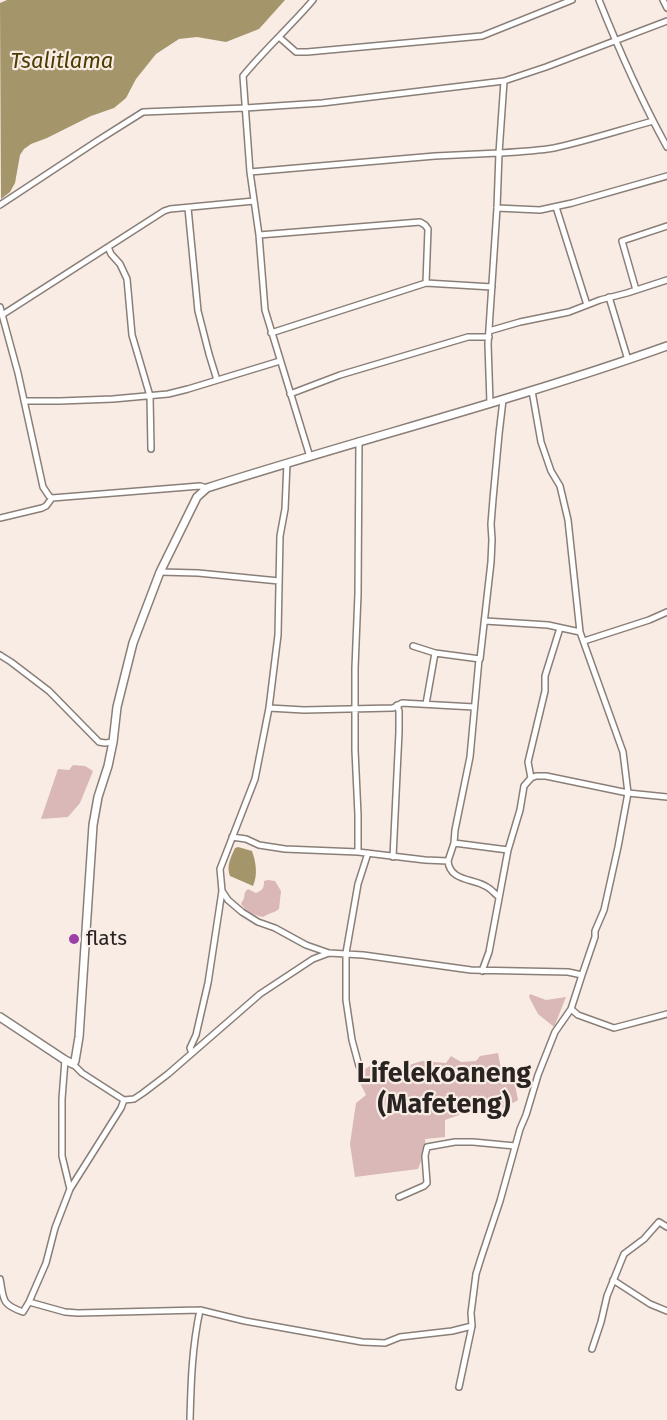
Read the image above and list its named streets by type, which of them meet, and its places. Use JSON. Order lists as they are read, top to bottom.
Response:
{
  "districts": ["Lifelekoaneng (Mafeteng)"],
  "water": ["Tsalitlama"],
  "places": ["flats"]
}
